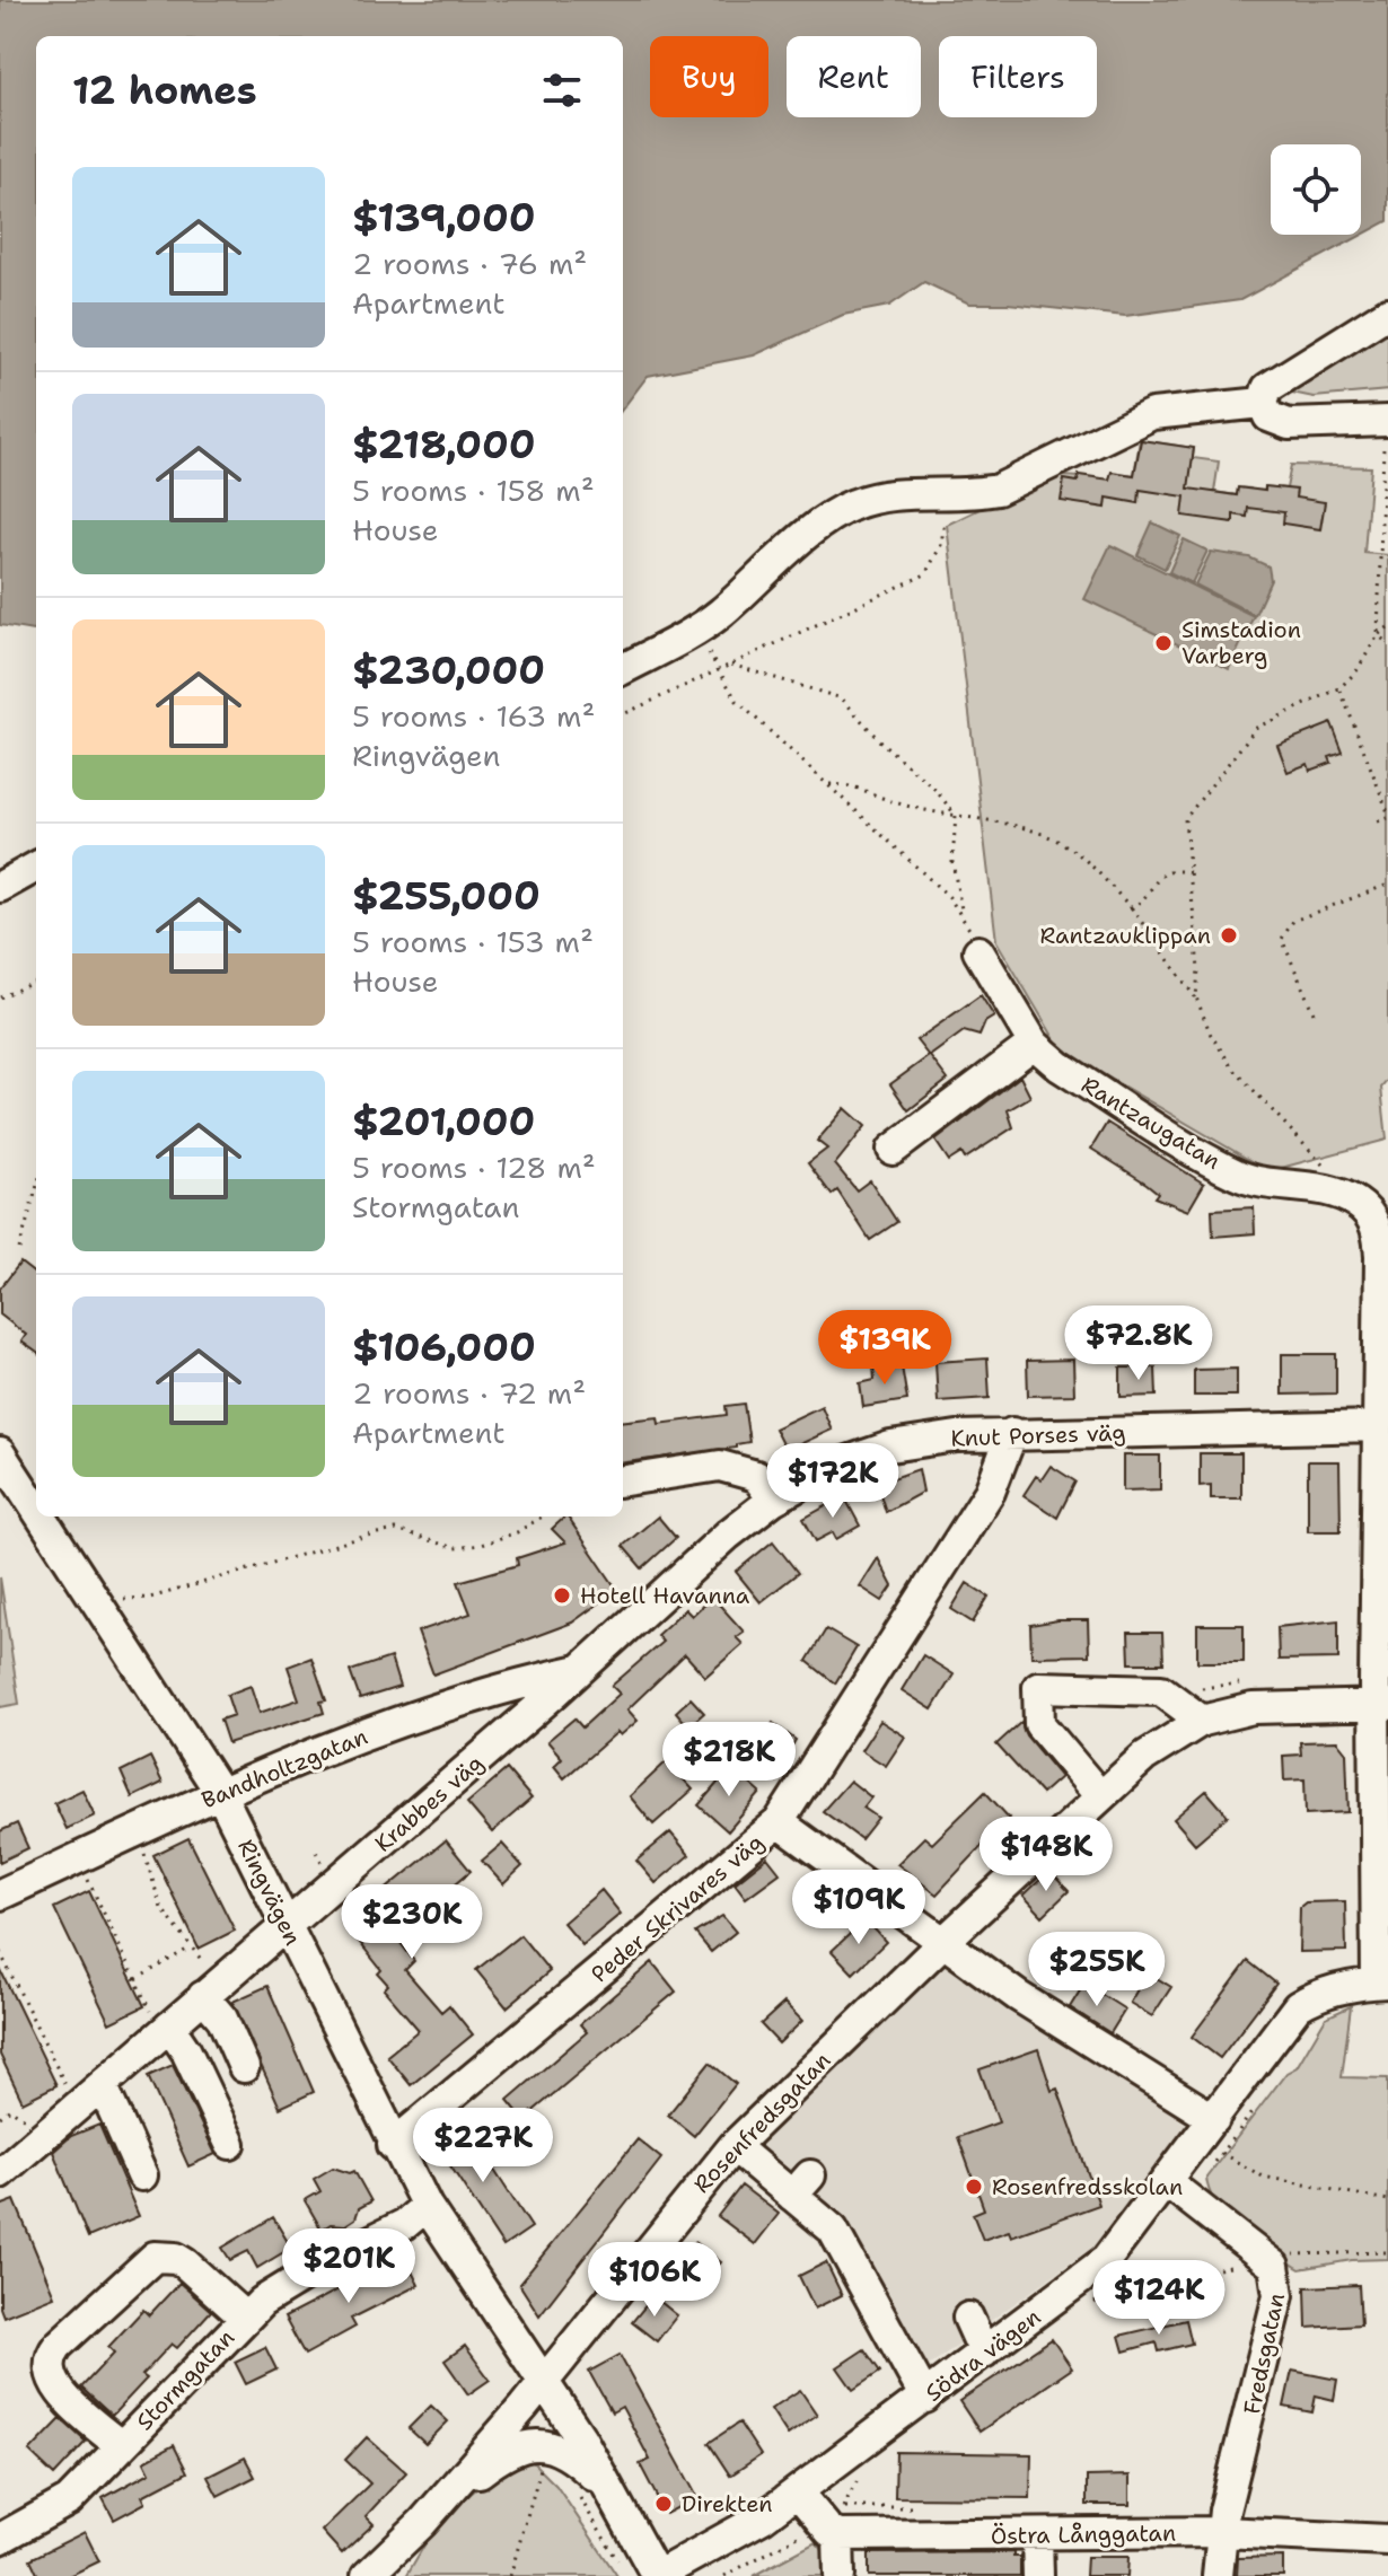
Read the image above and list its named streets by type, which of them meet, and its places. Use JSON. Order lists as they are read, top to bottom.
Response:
{
  "streets": {
    "street": [
      "Rantzaugatan",
      "Knut Porses väg",
      "Bandholtzgatan",
      "Krabbes väg",
      "Ringvägen",
      "Peder Skrivares väg",
      "Rosenfredsgatan",
      "Fredsgatan",
      "Södra vägen",
      "Stormgatan",
      "Östra Långgatan"
    ]
  },
  "crossings": [
    ["Knut Porses väg", "Krabbes väg"],
    ["Knut Porses väg", "Peder Skrivares väg"],
    ["Bandholtzgatan", "Krabbes väg"],
    ["Bandholtzgatan", "Ringvägen"],
    ["Krabbes väg", "Ringvägen"],
    ["Ringvägen", "Peder Skrivares väg"],
    ["Ringvägen", "Rosenfredsgatan"],
    ["Ringvägen", "Södra vägen"],
    ["Ringvägen", "Stormgatan"],
    ["Fredsgatan", "Södra vägen"],
    ["Fredsgatan", "Östra Långgatan"]
  ],
  "places": [
    "Simstadion Varberg",
    "Rantzauklippan",
    "Hotell Havanna",
    "Rosenfredsskolan",
    "Direkten"
  ],
  "page": {
    "chip": ["Buy", "Rent", "Filters"],
    "heading": "12 homes",
    "list": [
      {
        "name": "$139,000",
        "note": "2 rooms · 76 m² · Apartment"
      },
      {
        "name": "$218,000",
        "note": "5 rooms · 158 m² · House"
      },
      {
        "name": "$230,000",
        "note": "5 rooms · 163 m² · Ringvägen"
      },
      {
        "name": "$255,000",
        "note": "5 rooms · 153 m² · House"
      },
      {
        "name": "$201,000",
        "note": "5 rooms · 128 m² · Stormgatan"
      },
      {
        "name": "$106,000",
        "note": "2 rooms · 72 m² · Apartment"
      }
    ],
    "price": [
      "$72.8K",
      "$139K",
      "$172K",
      "$218K",
      "$148K",
      "$109K",
      "$230K",
      "$255K",
      "$227K",
      "$201K",
      "$106K",
      "$124K"
    ]
  }
}
